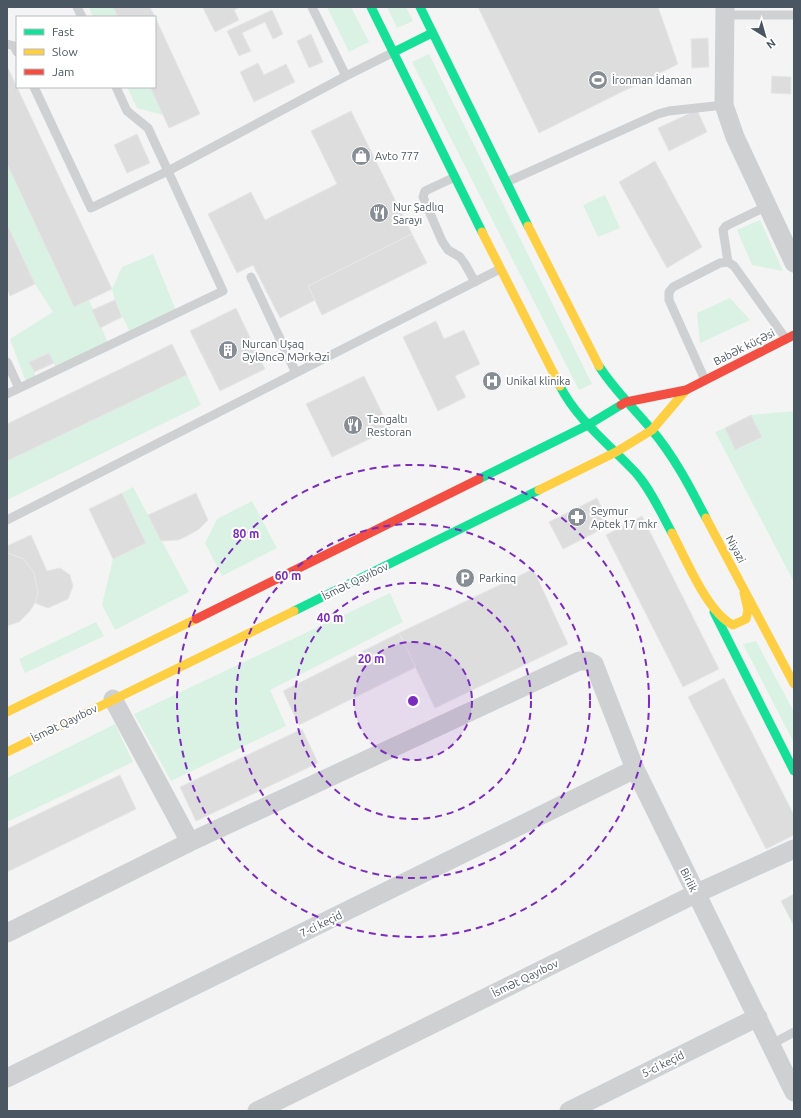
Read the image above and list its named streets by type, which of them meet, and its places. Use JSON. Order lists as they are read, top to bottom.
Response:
{
  "streets": {
    "main road": ["Babək küçəsi", "Niyazi", "İsmət Qayıbov"],
    "street": ["Birlik", "7-ci keçid", "5-ci keçid"]
  },
  "crossings": [
    ["Babək küçəsi", "İsmət Qayıbov"],
    ["Niyazi", "İsmət Qayıbov"],
    ["İsmət Qayıbov", "Birlik"],
    ["Birlik", "7-ci keçid"],
    ["Birlik", "5-ci keçid"]
  ],
  "places": {
    "sports": ["İronman İdaman"],
    "shop": ["Avto 777"],
    "restaurant": ["Nur Şadlıq Sarayı", "Tәngaltı Restoran"],
    "building": ["Nurcan Uşaq Əyləncə Mərkəzi"],
    "hospital": ["Unikal klinika"],
    "pharmacy": ["Seymur Aptek 17 mkr"],
    "parking": ["Parkinq"]
  },
  "legend": ["Fast", "Slow", "Jam"],
  "north": "bottom right",
  "rings": [
    "80 m",
    "60 m",
    "40 m",
    "20 m"
  ]
}
